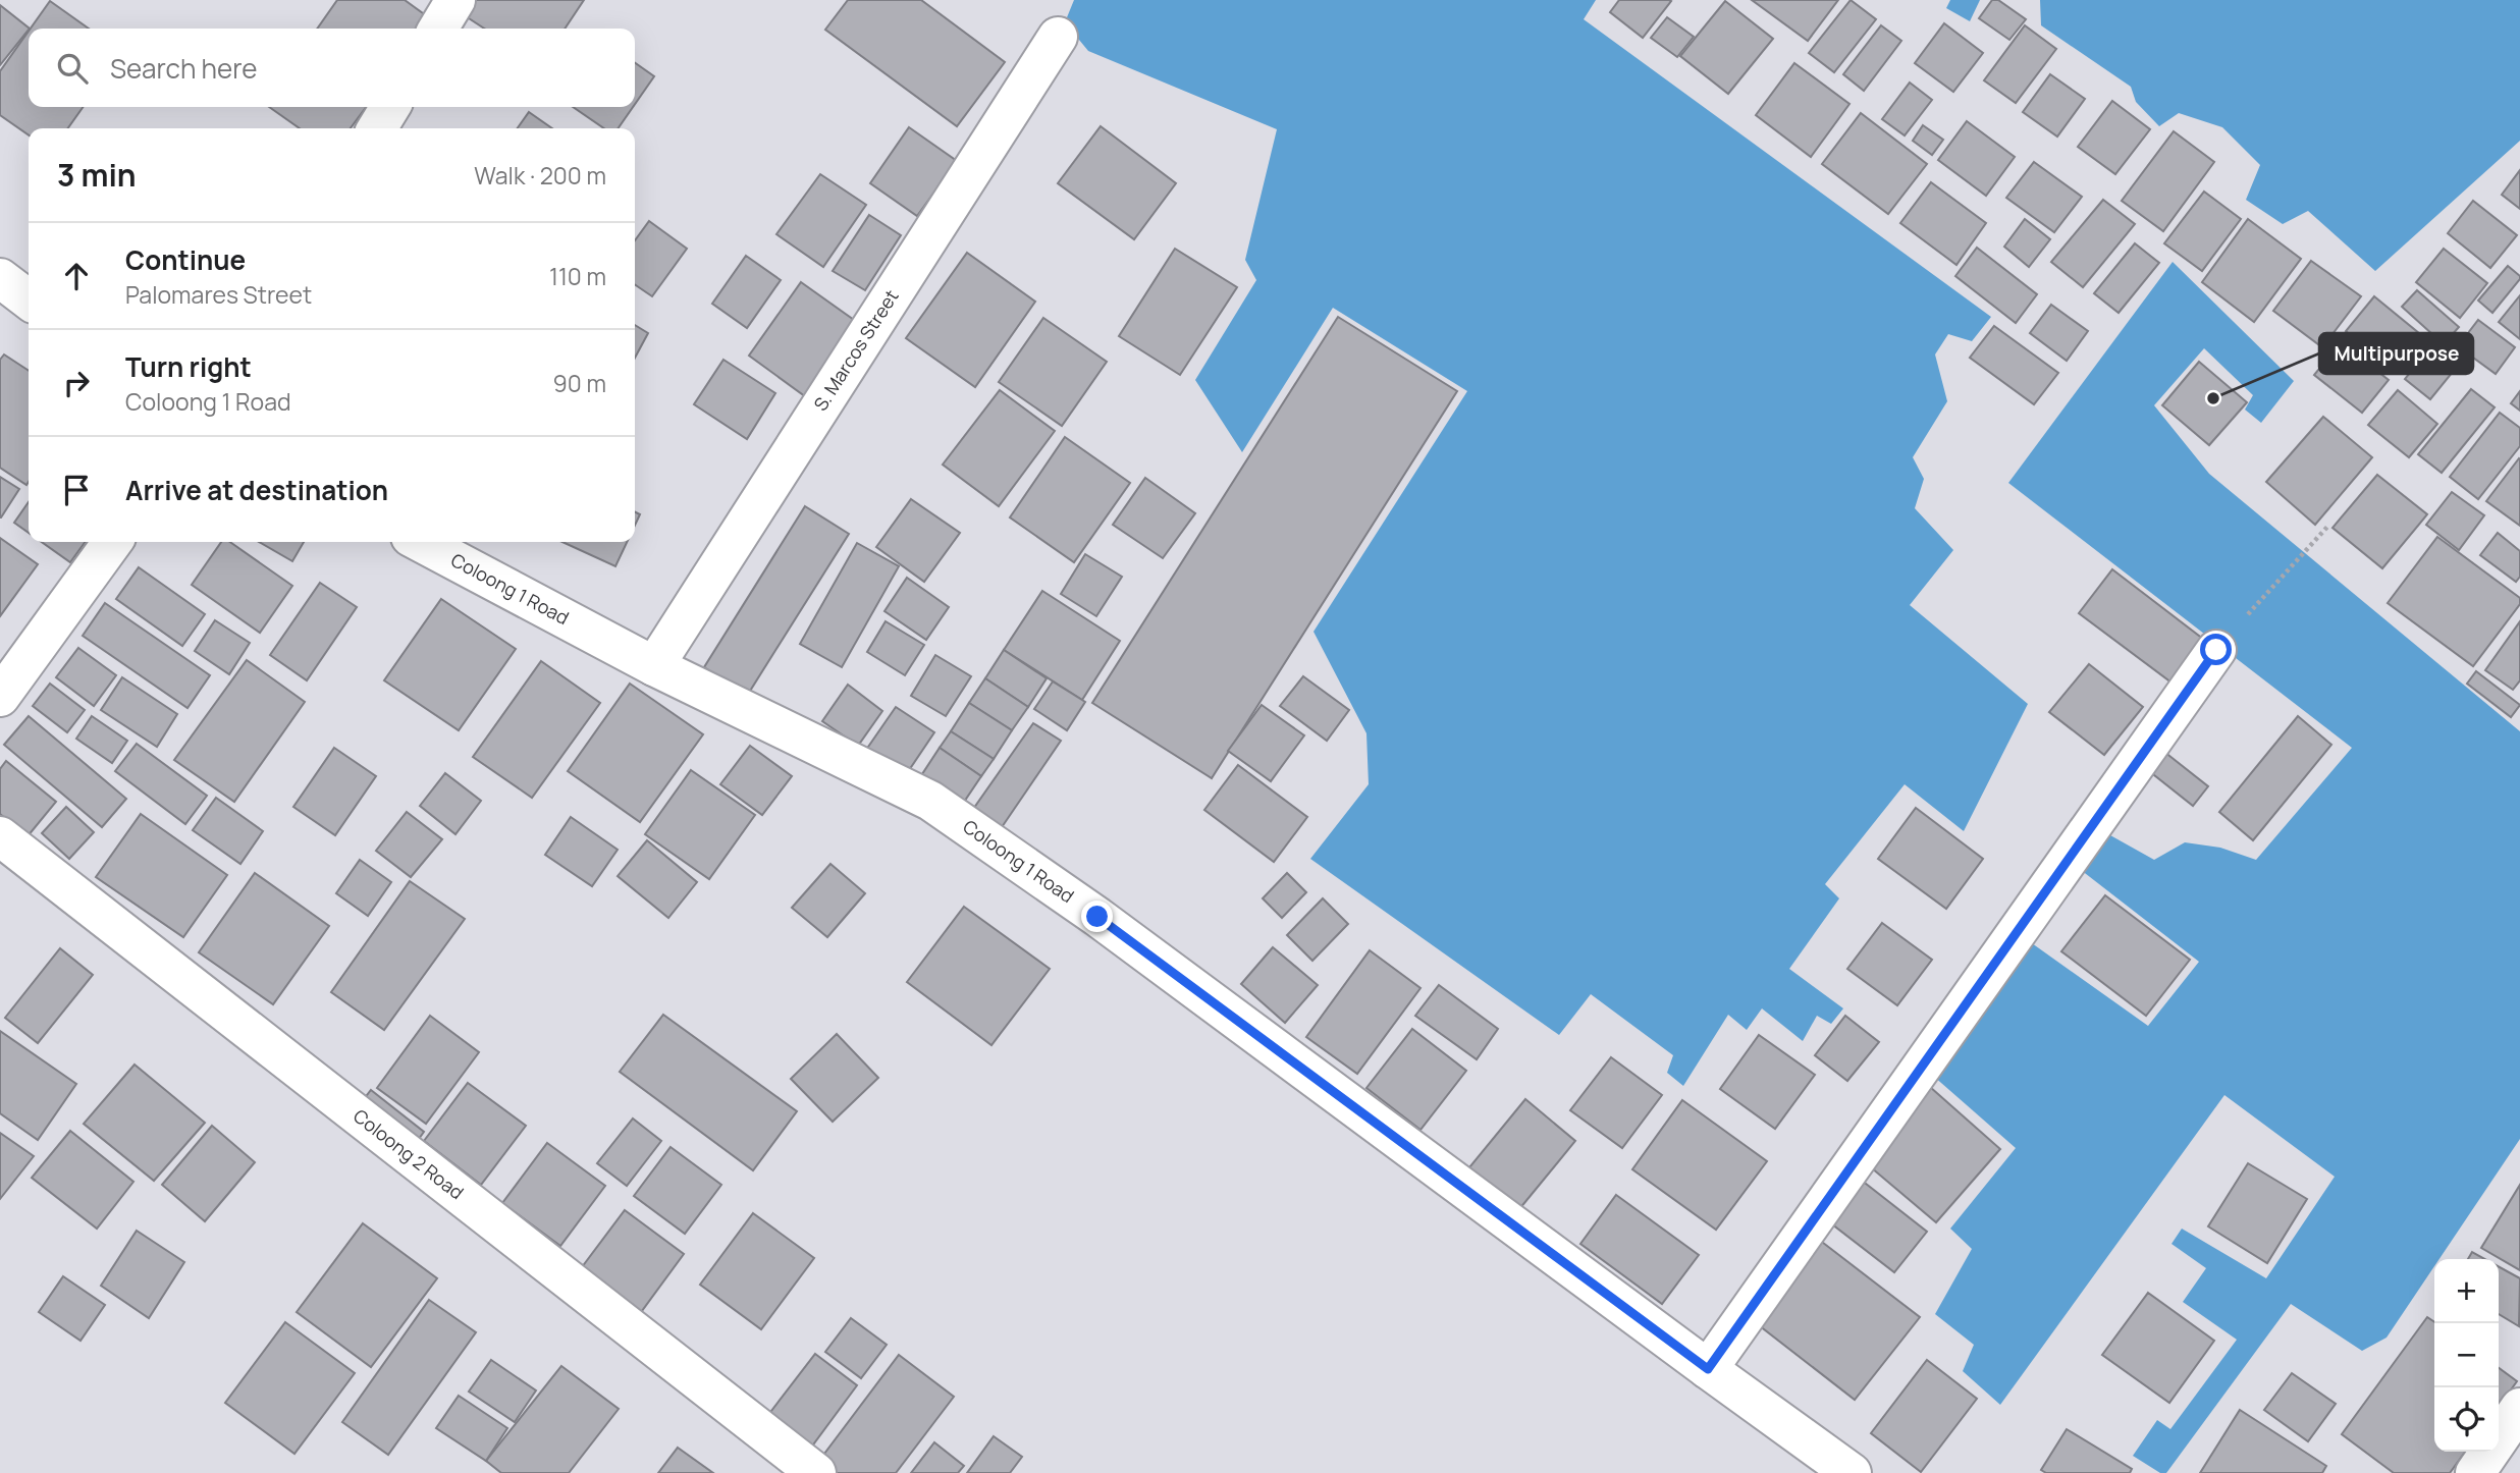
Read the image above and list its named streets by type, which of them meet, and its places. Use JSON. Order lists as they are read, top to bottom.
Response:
{
  "streets": {
    "street": ["S. Marcos Street", "Coloong 1 Road", "Coloong 2 Road"]
  },
  "crossings": [
    ["S. Marcos Street", "Coloong 1 Road"]
  ],
  "places": ["Multipurpose"],
  "page": {
    "search": "Search here",
    "heading": ["3 min", "Walk · 200 m"],
    "list": [
      ["Continue", "Palomares Street", "110 m"],
      ["Turn right", "Coloong 1 Road", "90 m"],
      "Arrive at destination"
    ],
    "map_buttons": ["+", "−"]
  }
}
